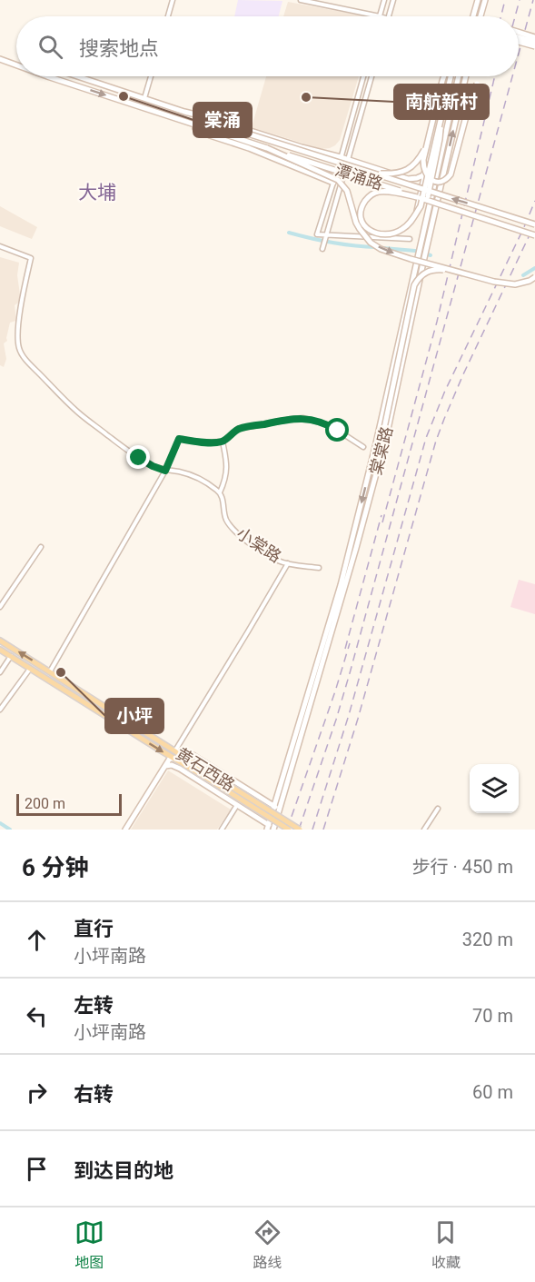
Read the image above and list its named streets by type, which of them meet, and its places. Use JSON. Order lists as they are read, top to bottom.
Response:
{
  "streets": {
    "main road": ["潭涌路", "棠棠路", "黄石西路"],
    "street": ["小棠路"]
  },
  "districts": ["大埔"],
  "places": ["棠涌", "南航新村", "小坪"],
  "scale_bar": "200 m",
  "page": {
    "search": "搜索地点",
    "scale": "200 m",
    "heading": ["6 分钟", "步行 · 450 m"],
    "list": [
      ["直行", "小坪南路", "320 m"],
      ["左转", "小坪南路", "70 m"],
      ["右转", "60 m"],
      "到达目的地"
    ],
    "nav": ["地图", "路线", "收藏"]
  }
}
